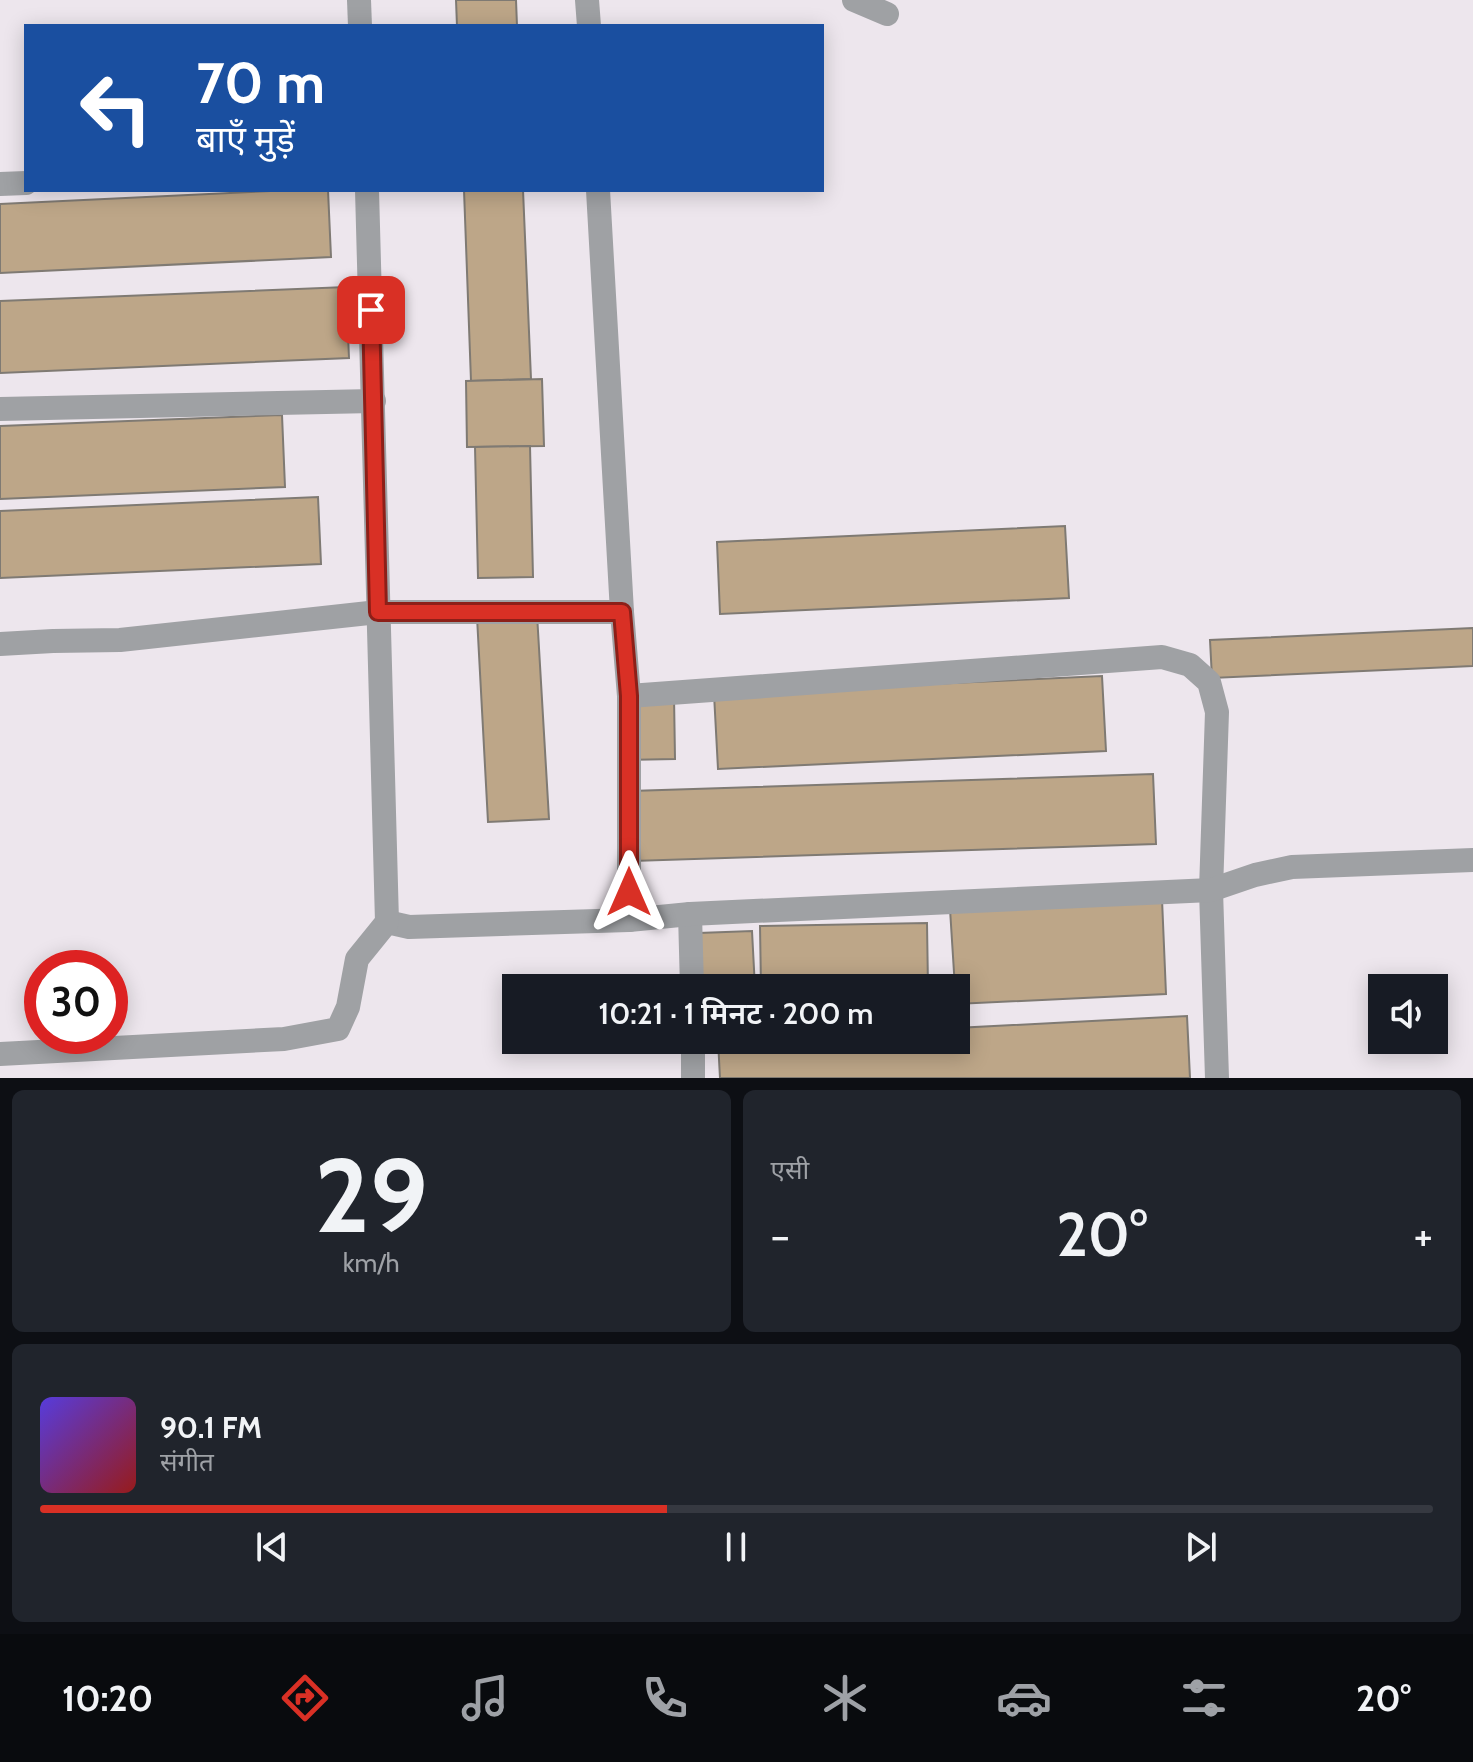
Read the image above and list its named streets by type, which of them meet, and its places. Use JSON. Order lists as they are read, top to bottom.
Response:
{
  "page": {
    "turn": ["70 m", "बाएँ मुड़ें"],
    "limit": "30",
    "trip": "10:21 · 1 मिनट · 200 m",
    "tile": [
      ["29", "km/h"],
      "एसी"
    ],
    "heat": ["−", "20°", "+"],
    "song": ["90.1 FM", "संगीत"],
    "tabs": ["10:20", "20°"]
  }
}
